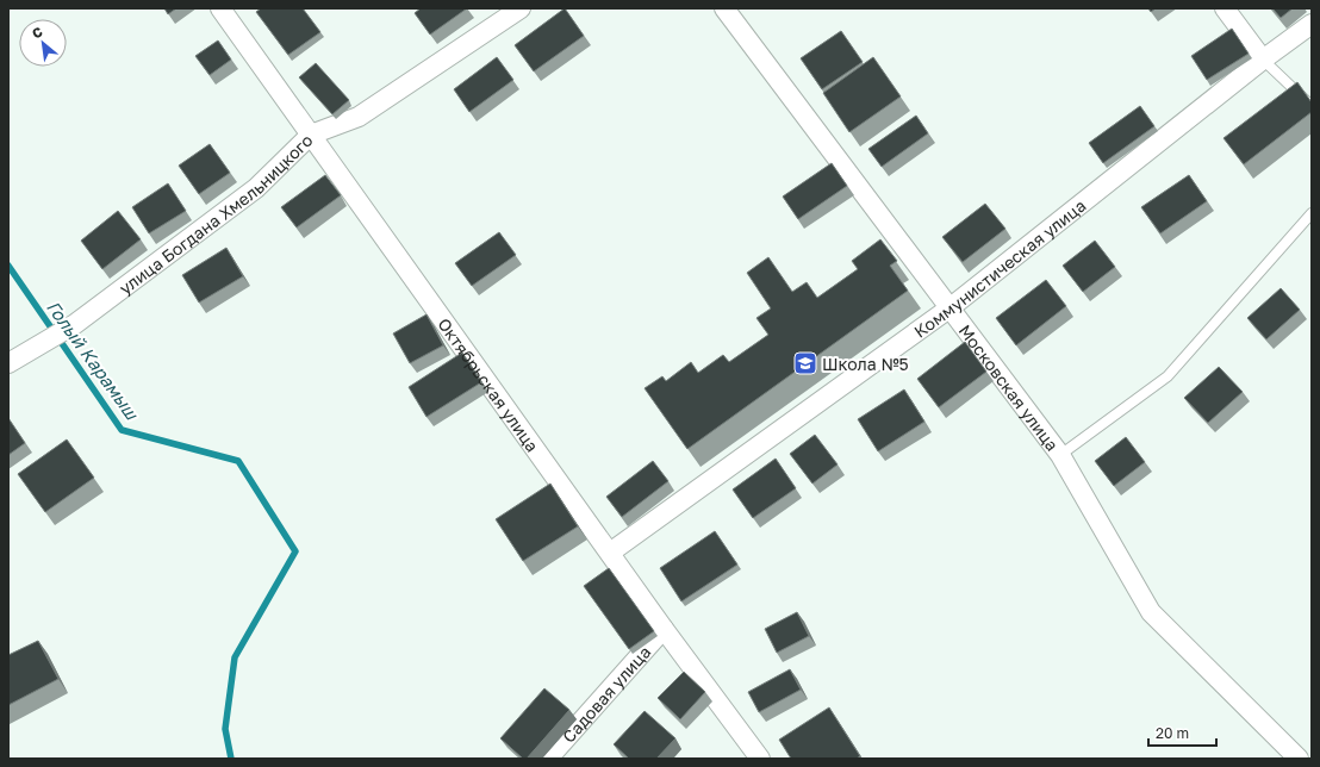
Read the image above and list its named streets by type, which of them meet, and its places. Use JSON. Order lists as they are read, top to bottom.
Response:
{
  "streets": {
    "street": [
      "улица Богдана Хмельницкого",
      "Коммунистическая улица",
      "Октябрьская улица",
      "Московская улица",
      "Садовая улица"
    ]
  },
  "crossings": [
    ["улица Богдана Хмельницкого", "Октябрьская улица"],
    ["Коммунистическая улица", "Октябрьская улица"],
    ["Коммунистическая улица", "Московская улица"],
    ["Октябрьская улица", "Садовая улица"]
  ],
  "water": ["Голый Карамыш"],
  "places": {
    "school or university": ["Школа №5"]
  },
  "scale_bar": "20 m",
  "north": "top left"
}
